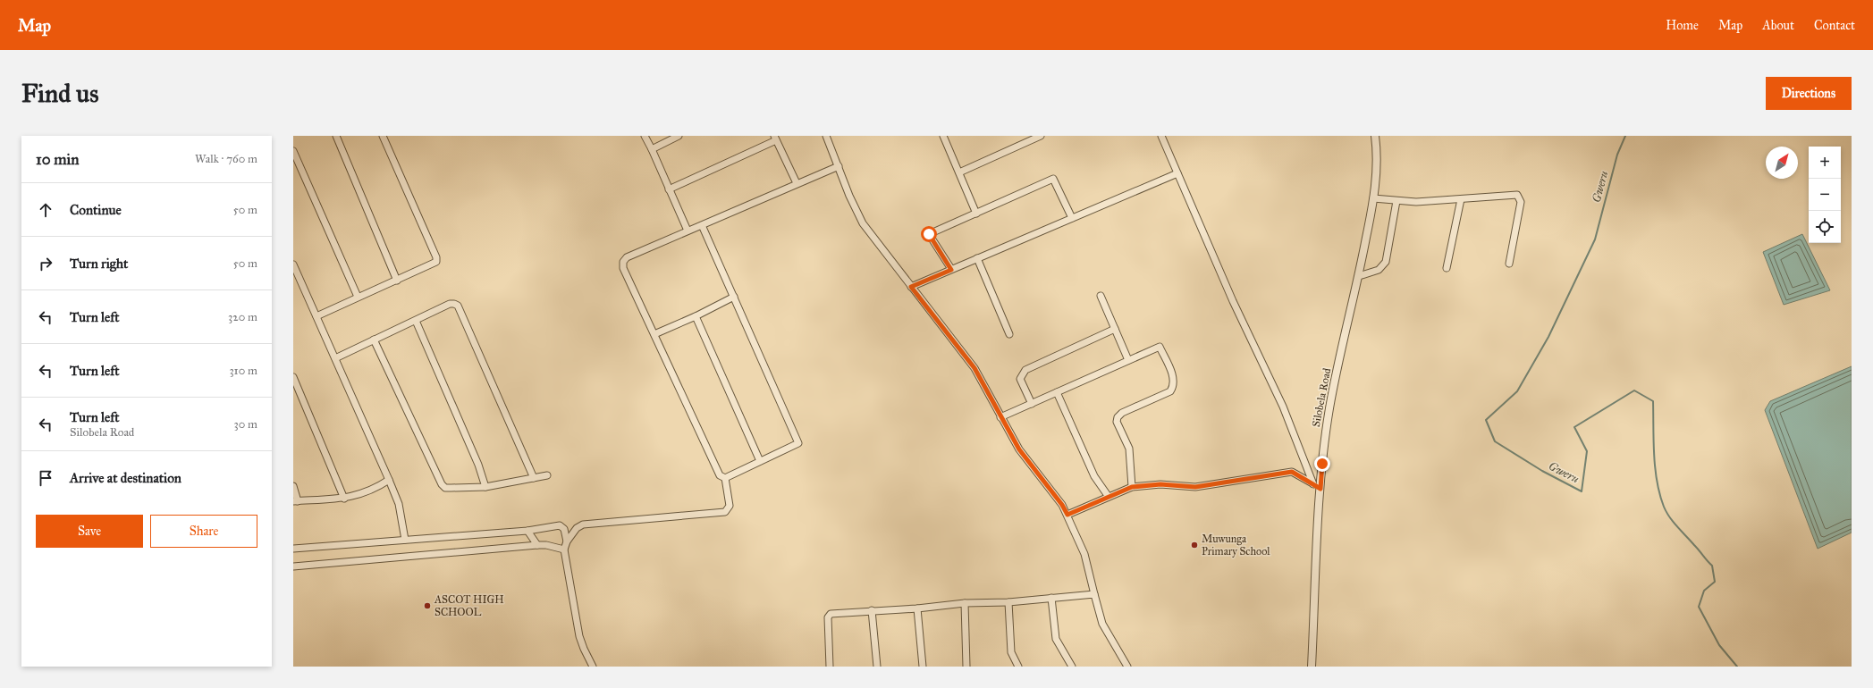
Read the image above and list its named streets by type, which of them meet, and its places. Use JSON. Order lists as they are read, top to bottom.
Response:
{
  "streets": {
    "street": ["Silobela Road"]
  },
  "water": ["Gweru"],
  "places": ["Muwunga Primary School", "ASCOT HIGH SCHOOL"],
  "north": "top right",
  "page": {
    "header": "Map",
    "nav": [
      "Home",
      "Map",
      "About",
      "Contact"
    ],
    "buttons": [
      "Directions",
      ["Save", "Share"]
    ],
    "title": "Find us",
    "heading": ["10 min", "Walk · 760 m"],
    "map_buttons": ["+", "−"],
    "list": [
      ["Continue", "50 m"],
      ["Turn right", "50 m"],
      ["Turn left", "320 m"],
      ["Turn left", "310 m"],
      ["Turn left", "Silobela Road", "30 m"],
      "Arrive at destination"
    ]
  }
}
